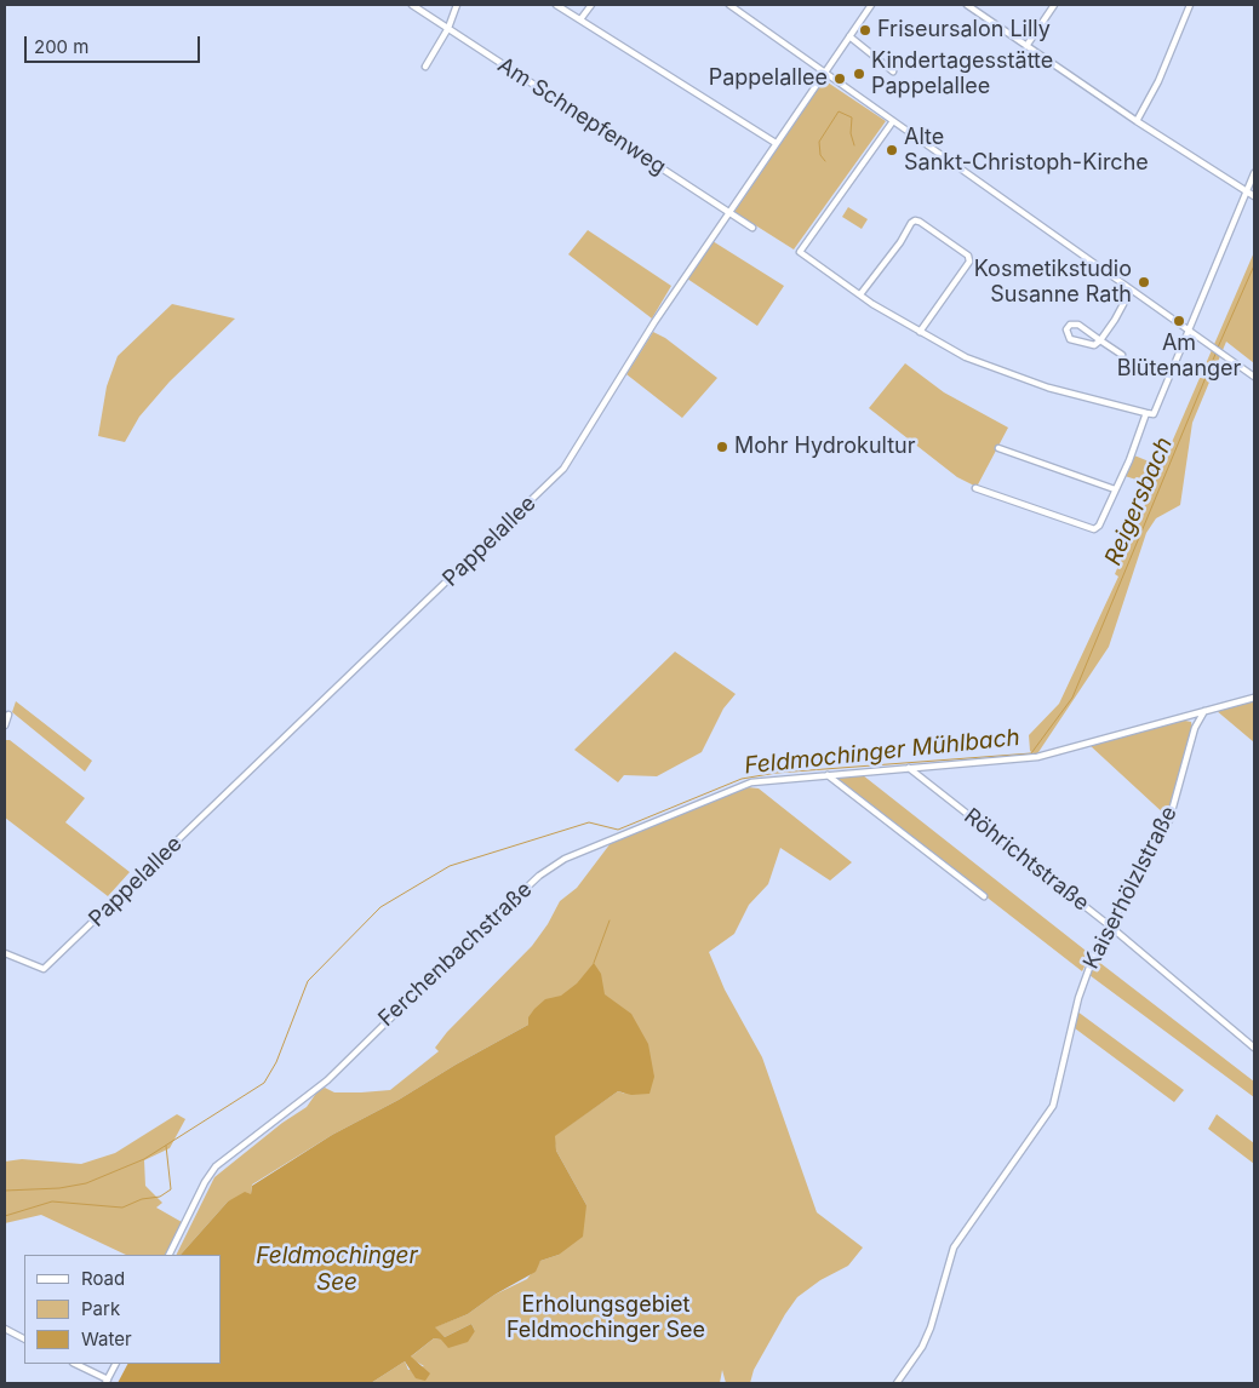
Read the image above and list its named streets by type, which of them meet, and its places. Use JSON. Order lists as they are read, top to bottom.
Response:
{
  "streets": {
    "street": [
      "Am Schnepfenweg",
      "Pappelallee",
      "Röhrichtstraße",
      "Kaiserhölzlstraße",
      "Ferchenbachstraße"
    ]
  },
  "crossings": [
    ["Am Schnepfenweg", "Pappelallee"],
    ["Röhrichtstraße", "Kaiserhölzlstraße"],
    ["Röhrichtstraße", "Ferchenbachstraße"],
    ["Kaiserhölzlstraße", "Ferchenbachstraße"]
  ],
  "water": ["Reigersbach", "Feldmochinger Mühlbach", "Feldmochinger See"],
  "parks": ["Erholungsgebiet Feldmochinger See"],
  "places": [
    "Friseursalon Lilly",
    "Kindertagesstätte Pappelallee",
    "Pappelallee",
    "Alte Sankt-Christoph-Kirche",
    "Kosmetikstudio Susanne Rath",
    "Am Blütenanger",
    "Mohr Hydrokultur"
  ],
  "legend": ["Road", "Park", "Water"],
  "scale_bar": "200 m"
}
